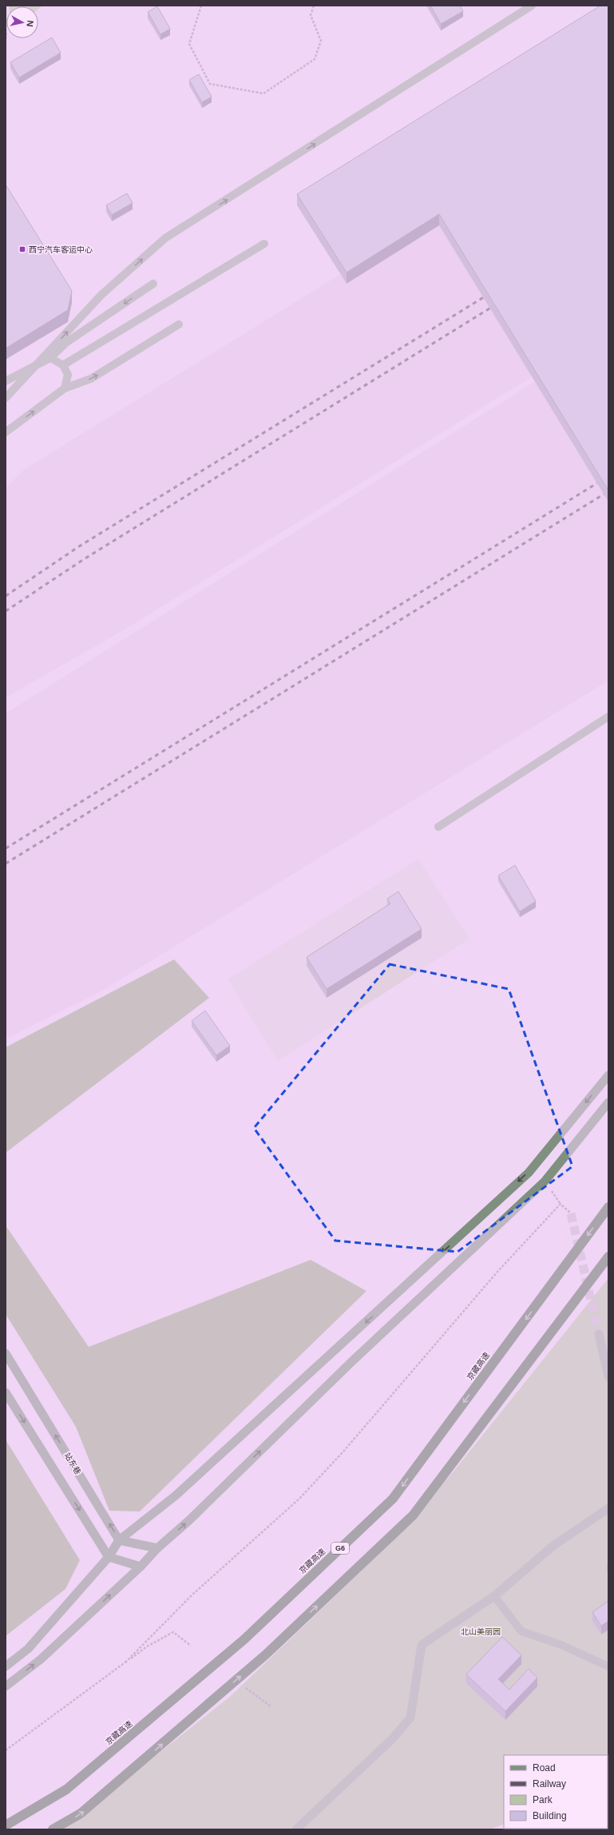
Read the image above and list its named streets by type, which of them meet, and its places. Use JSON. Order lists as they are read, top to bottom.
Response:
{
  "streets": {
    "highway": ["京藏高速", "G6"],
    "main road": ["站东巷"]
  },
  "parks": ["北山美丽园"],
  "places": {
    "transit": ["西宁汽车客运中心"]
  },
  "legend": [
    "Road",
    "Railway",
    "Park",
    "Building"
  ],
  "north": "right"
}
